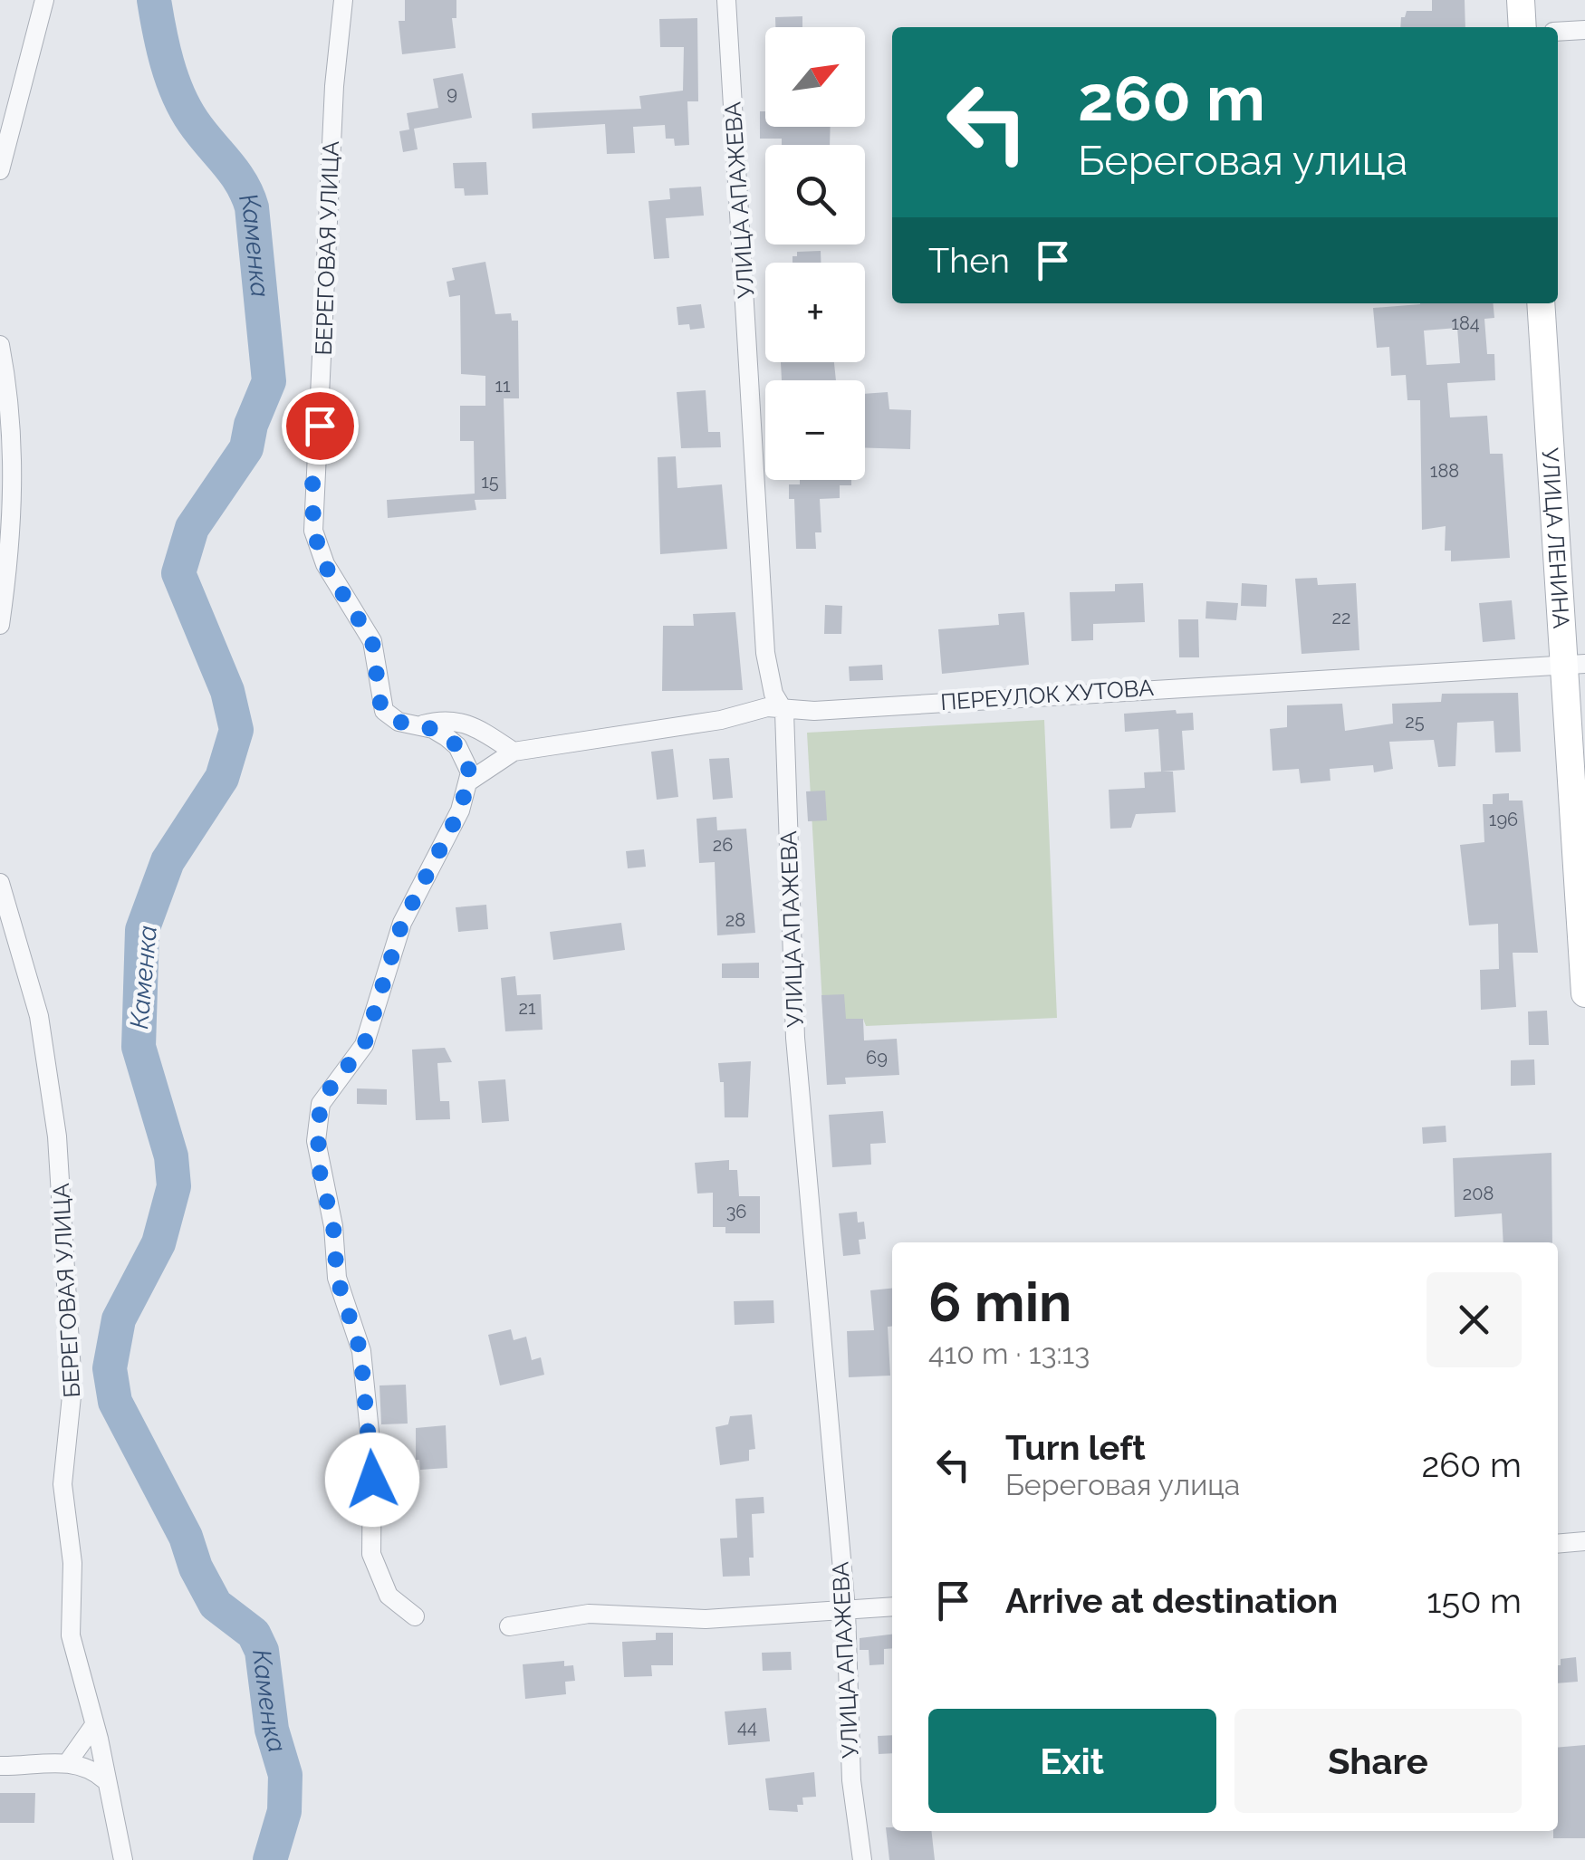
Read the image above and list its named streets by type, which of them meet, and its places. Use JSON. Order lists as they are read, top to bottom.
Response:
{
  "streets": {
    "street": [
      "УЛИЦА АПАЖЕВА",
      "БЕРЕГОВАЯ УЛИЦА",
      "УЛИЦА ЛЕНИНА",
      "ПЕРЕУЛОК ХУТОВА"
    ]
  },
  "crossings": [
    ["УЛИЦА АПАЖЕВА", "ПЕРЕУЛОК ХУТОВА"],
    ["УЛИЦА ЛЕНИНА", "ПЕРЕУЛОК ХУТОВА"]
  ],
  "water": ["Каменка"],
  "house_numbers": [
    "9",
    "184",
    "11",
    "188",
    "15",
    "22",
    "25",
    "196",
    "26",
    "28",
    "21",
    "69",
    "208",
    "36",
    "44"
  ],
  "north": "top right",
  "page": {
    "map_buttons": ["+", "−"],
    "turn": ["260 m", "Береговая улица"],
    "then": "Then",
    "heading": ["6 min", "410 m · 13:13"],
    "list": [
      {
        "name": "Turn left",
        "note": "Береговая улица",
        "value": "260 m"
      },
      {
        "name": "Arrive at destination",
        "value": "150 m"
      }
    ],
    "buttons": ["Exit", "Share"]
  }
}
